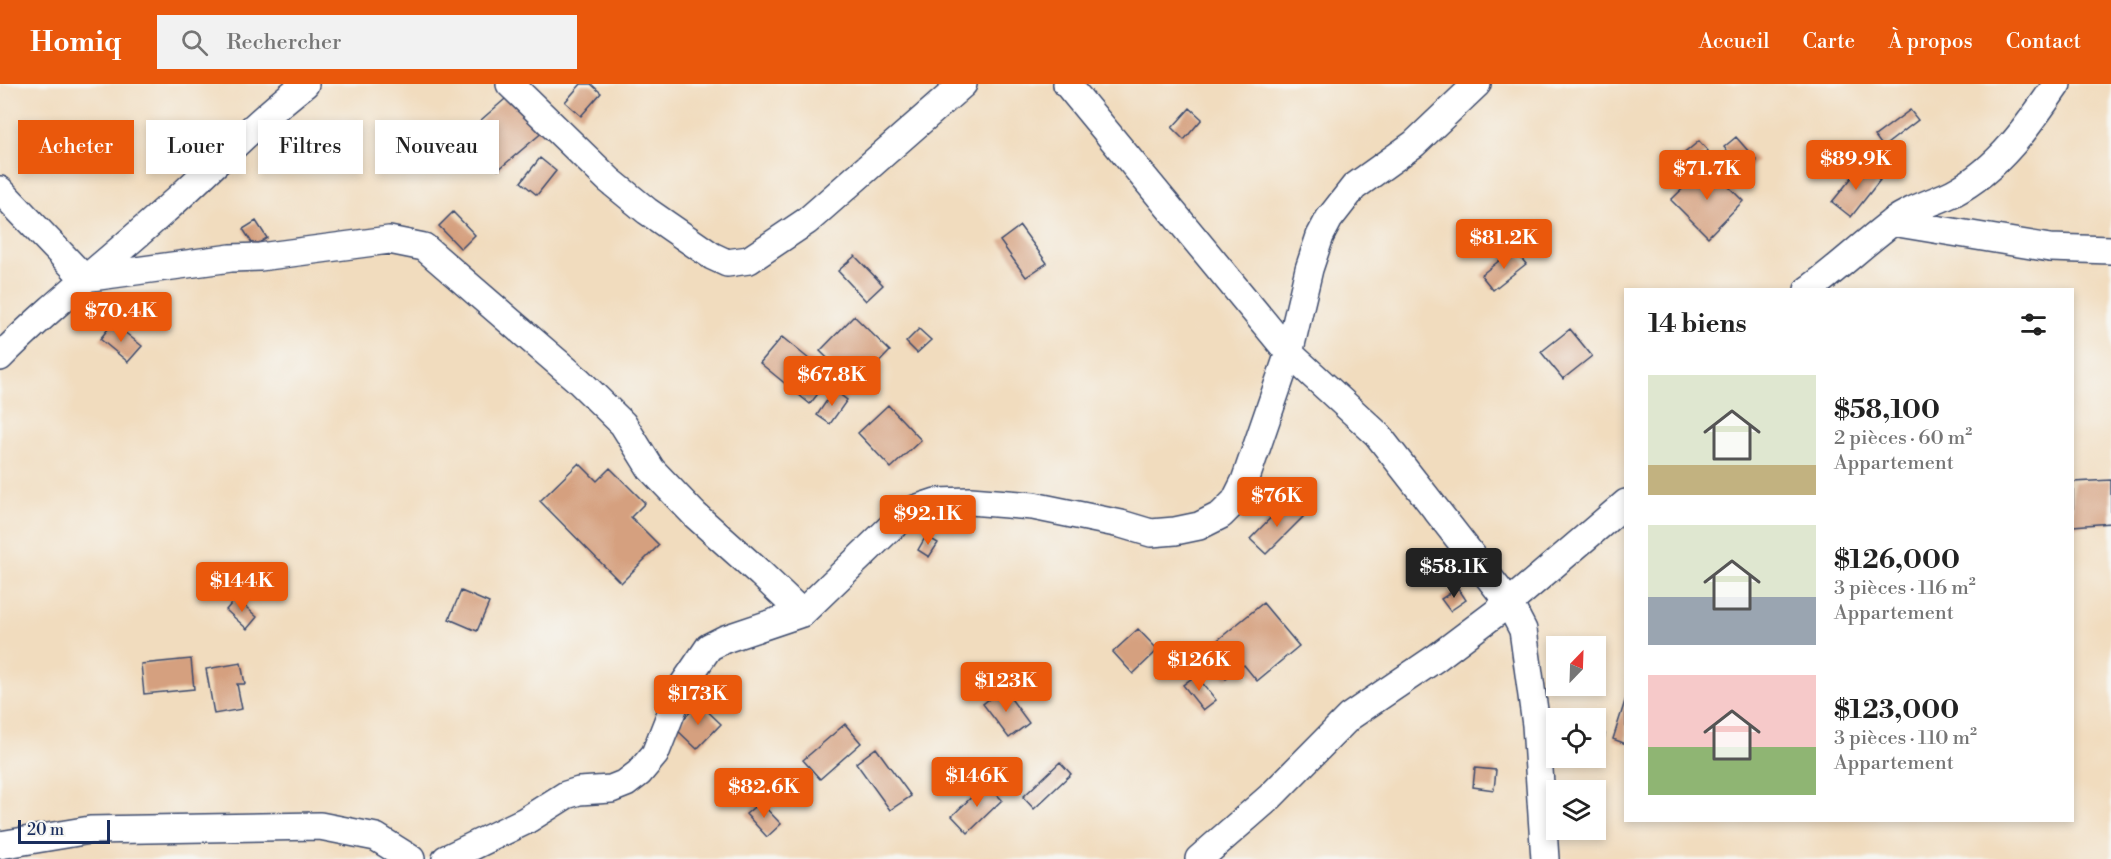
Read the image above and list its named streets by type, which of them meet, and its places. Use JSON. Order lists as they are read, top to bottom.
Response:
{
  "scale_bar": "20 m",
  "north": "top right",
  "page": {
    "header": "Homiq",
    "search": "Rechercher",
    "nav": [
      "Accueil",
      "Carte",
      "À propos",
      "Contact"
    ],
    "chip": [
      "Acheter",
      "Louer",
      "Filtres",
      "Nouveau"
    ],
    "price": [
      "$89.9K",
      "$71.7K",
      "$81.2K",
      "$70.4K",
      "$67.8K",
      "$76K",
      "$92.1K",
      "$58.1K",
      "$144K",
      "$126K",
      "$123K",
      "$173K",
      "$146K",
      "$82.6K"
    ],
    "heading": "14 biens",
    "list": [
      {
        "name": "$58,100",
        "note": "2 pièces · 60 m² · Appartement"
      },
      {
        "name": "$126,000",
        "note": "3 pièces · 116 m² · Appartement"
      },
      {
        "name": "$123,000",
        "note": "3 pièces · 110 m² · Appartement"
      }
    ],
    "scale": "20 m"
  }
}
